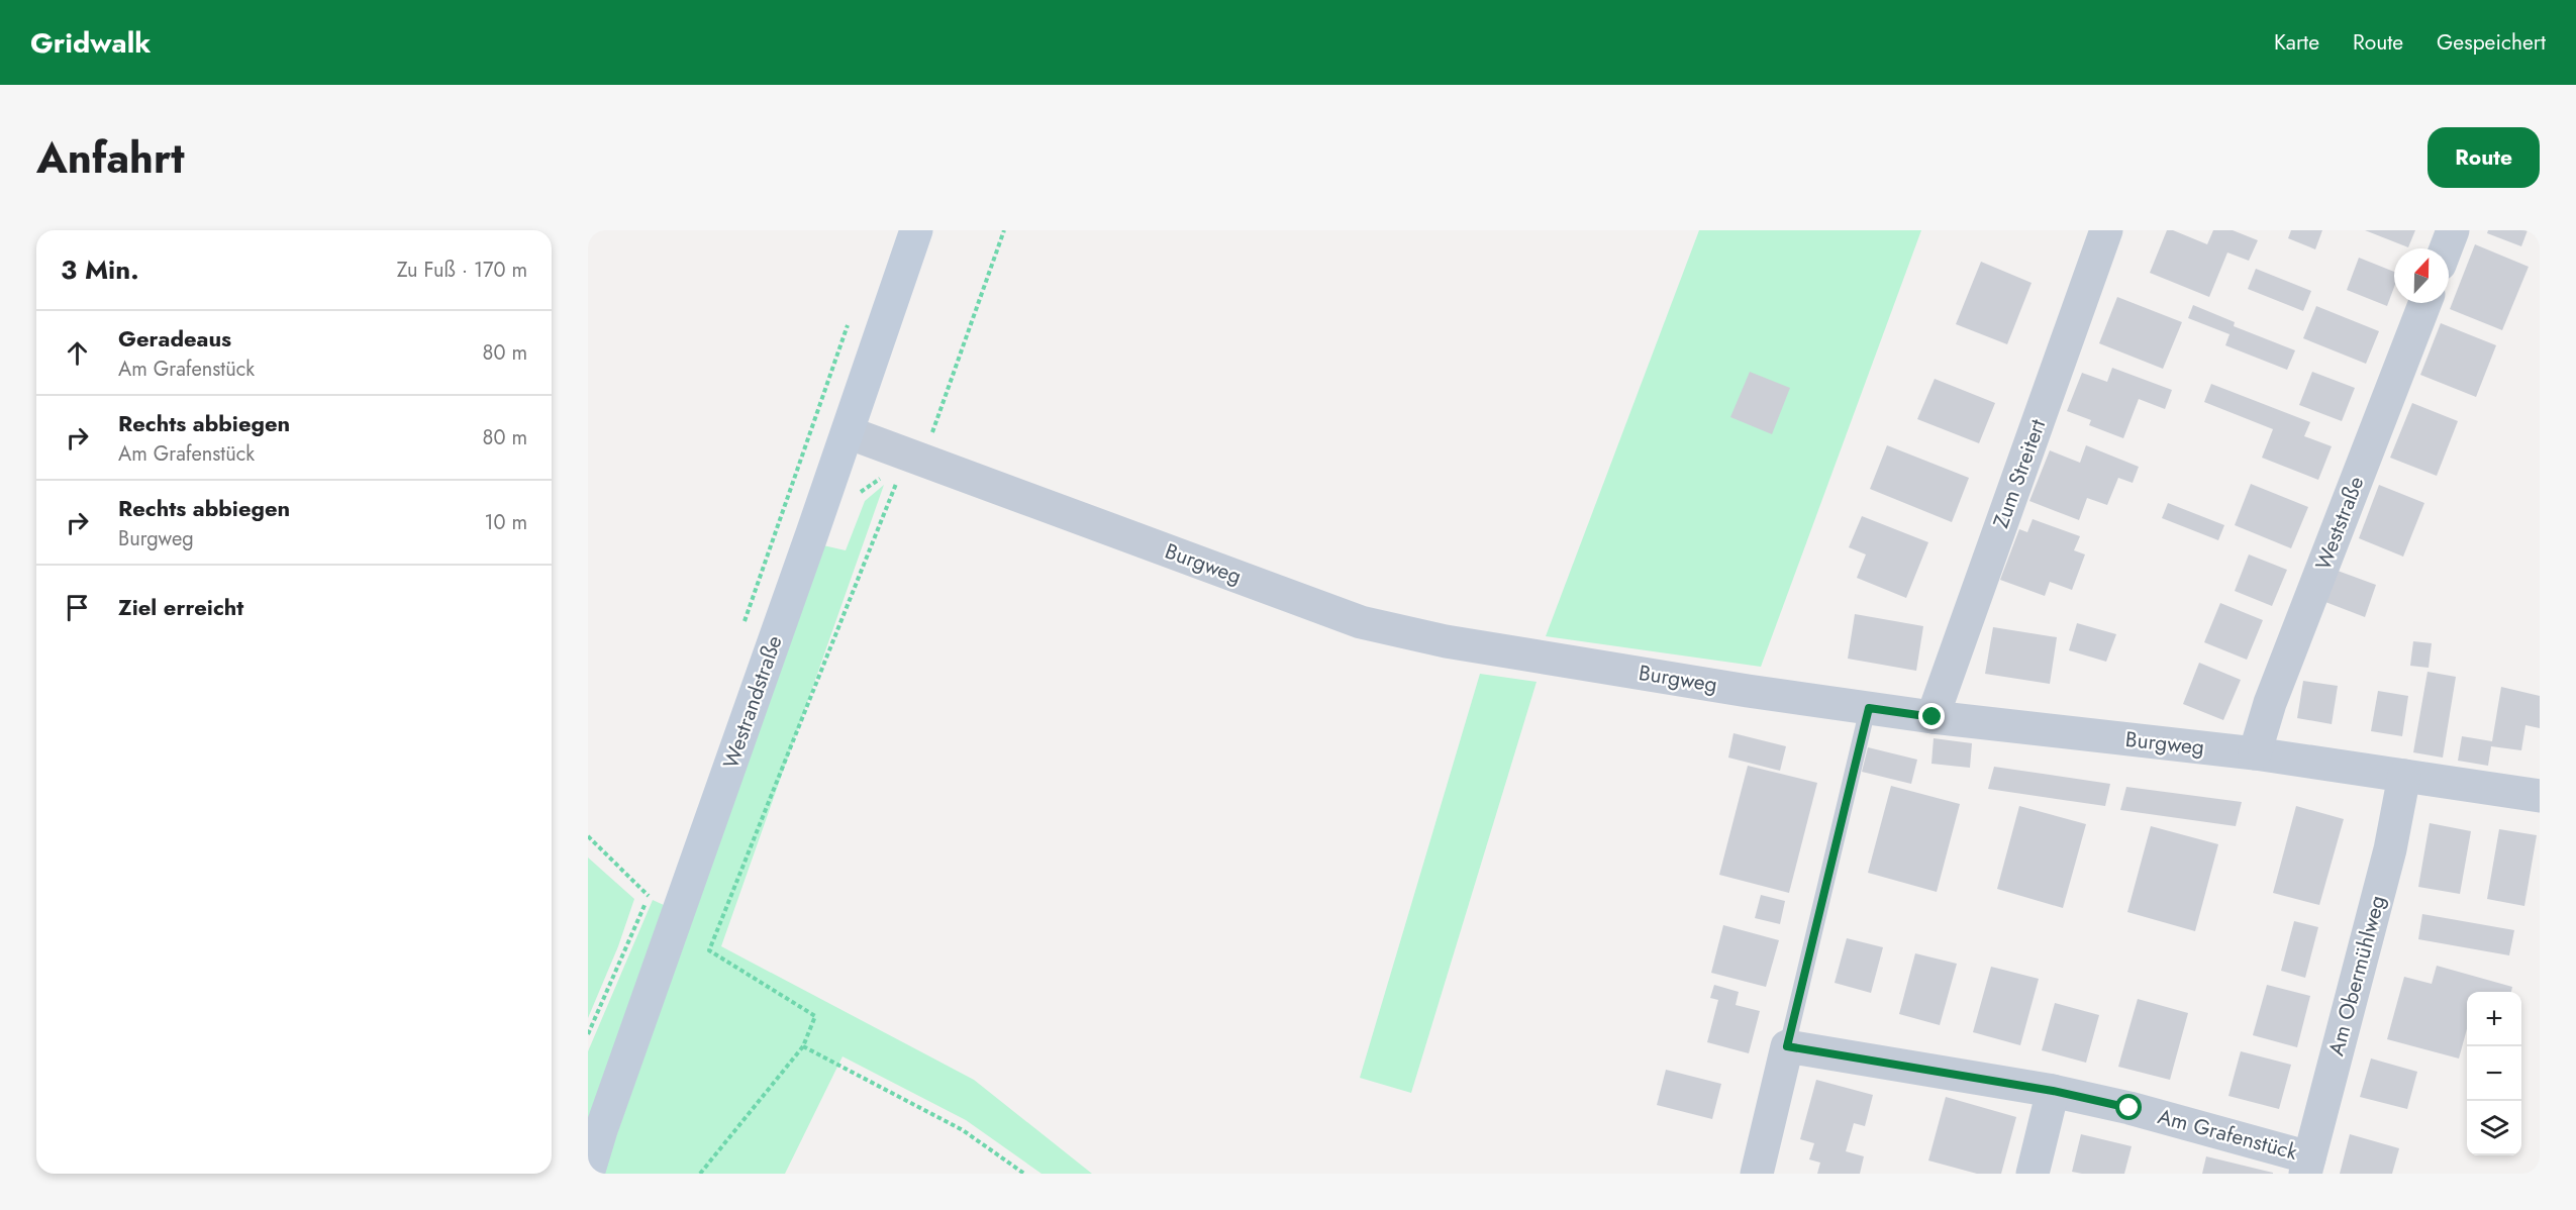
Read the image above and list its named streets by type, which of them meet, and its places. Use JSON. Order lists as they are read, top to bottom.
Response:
{
  "streets": {
    "main road": ["Westrandstraße"],
    "street": [
      "Zum Streitert",
      "Weststraße",
      "Burgweg",
      "Am Obermühlweg",
      "Am Grafenstück"
    ]
  },
  "crossings": [
    ["Zum Streitert", "Burgweg"],
    ["Weststraße", "Burgweg"],
    ["Burgweg", "Westrandstraße"],
    ["Burgweg", "Am Obermühlweg"],
    ["Am Obermühlweg", "Am Grafenstück"]
  ],
  "north": "top",
  "page": {
    "header": "Gridwalk",
    "nav": ["Karte", "Route", "Gespeichert"],
    "title": "Anfahrt",
    "buttons": "Route",
    "heading": ["3 Min.", "Zu Fuß · 170 m"],
    "list": [
      ["Geradeaus", "Am Grafenstück", "80 m"],
      ["Rechts abbiegen", "Am Grafenstück", "80 m"],
      ["Rechts abbiegen", "Burgweg", "10 m"],
      "Ziel erreicht"
    ],
    "map_buttons": ["+", "−"]
  }
}
